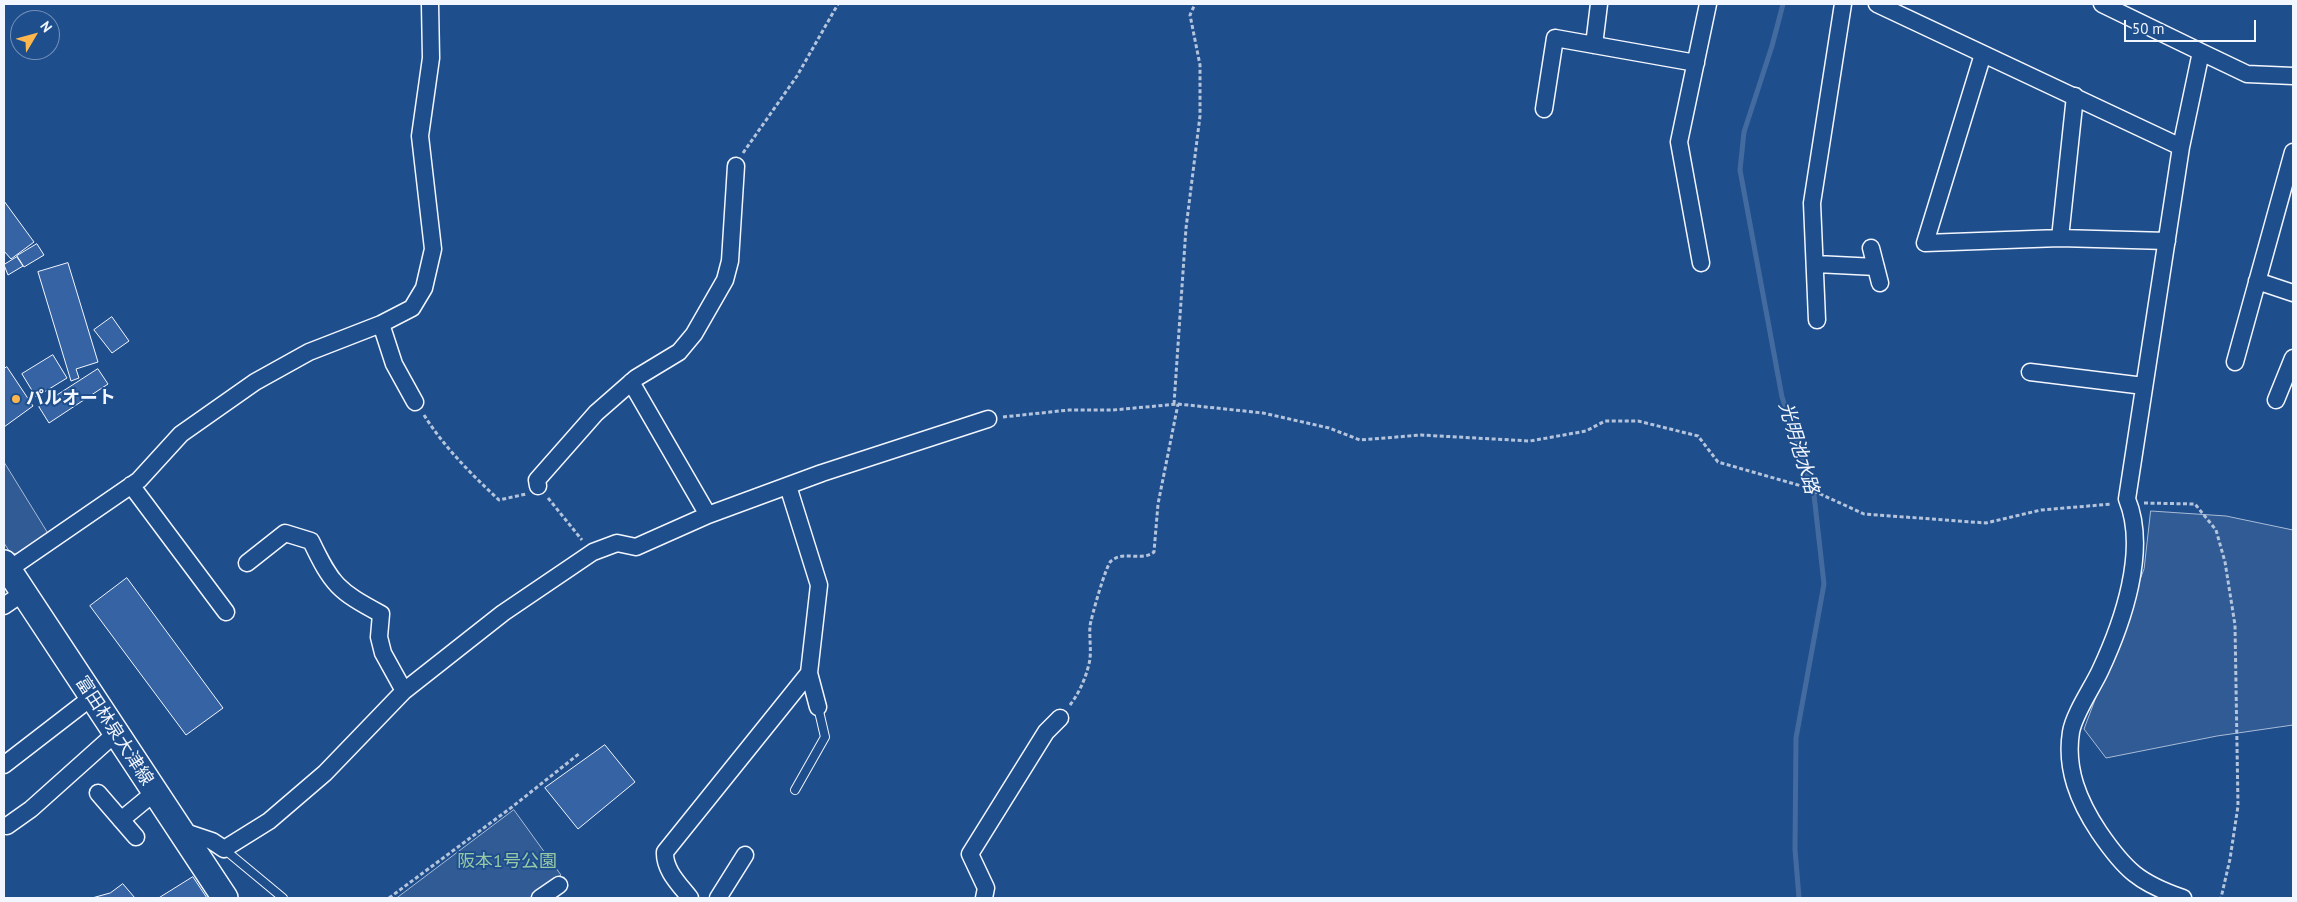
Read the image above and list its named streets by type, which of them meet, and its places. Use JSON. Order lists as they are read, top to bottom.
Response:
{
  "streets": {
    "main road": ["富田林泉大津線"]
  },
  "water": ["光明池水路"],
  "parks": ["阪本1号公園"],
  "places": ["パルオート"],
  "scale_bar": "50 m",
  "north": "top right"
}
